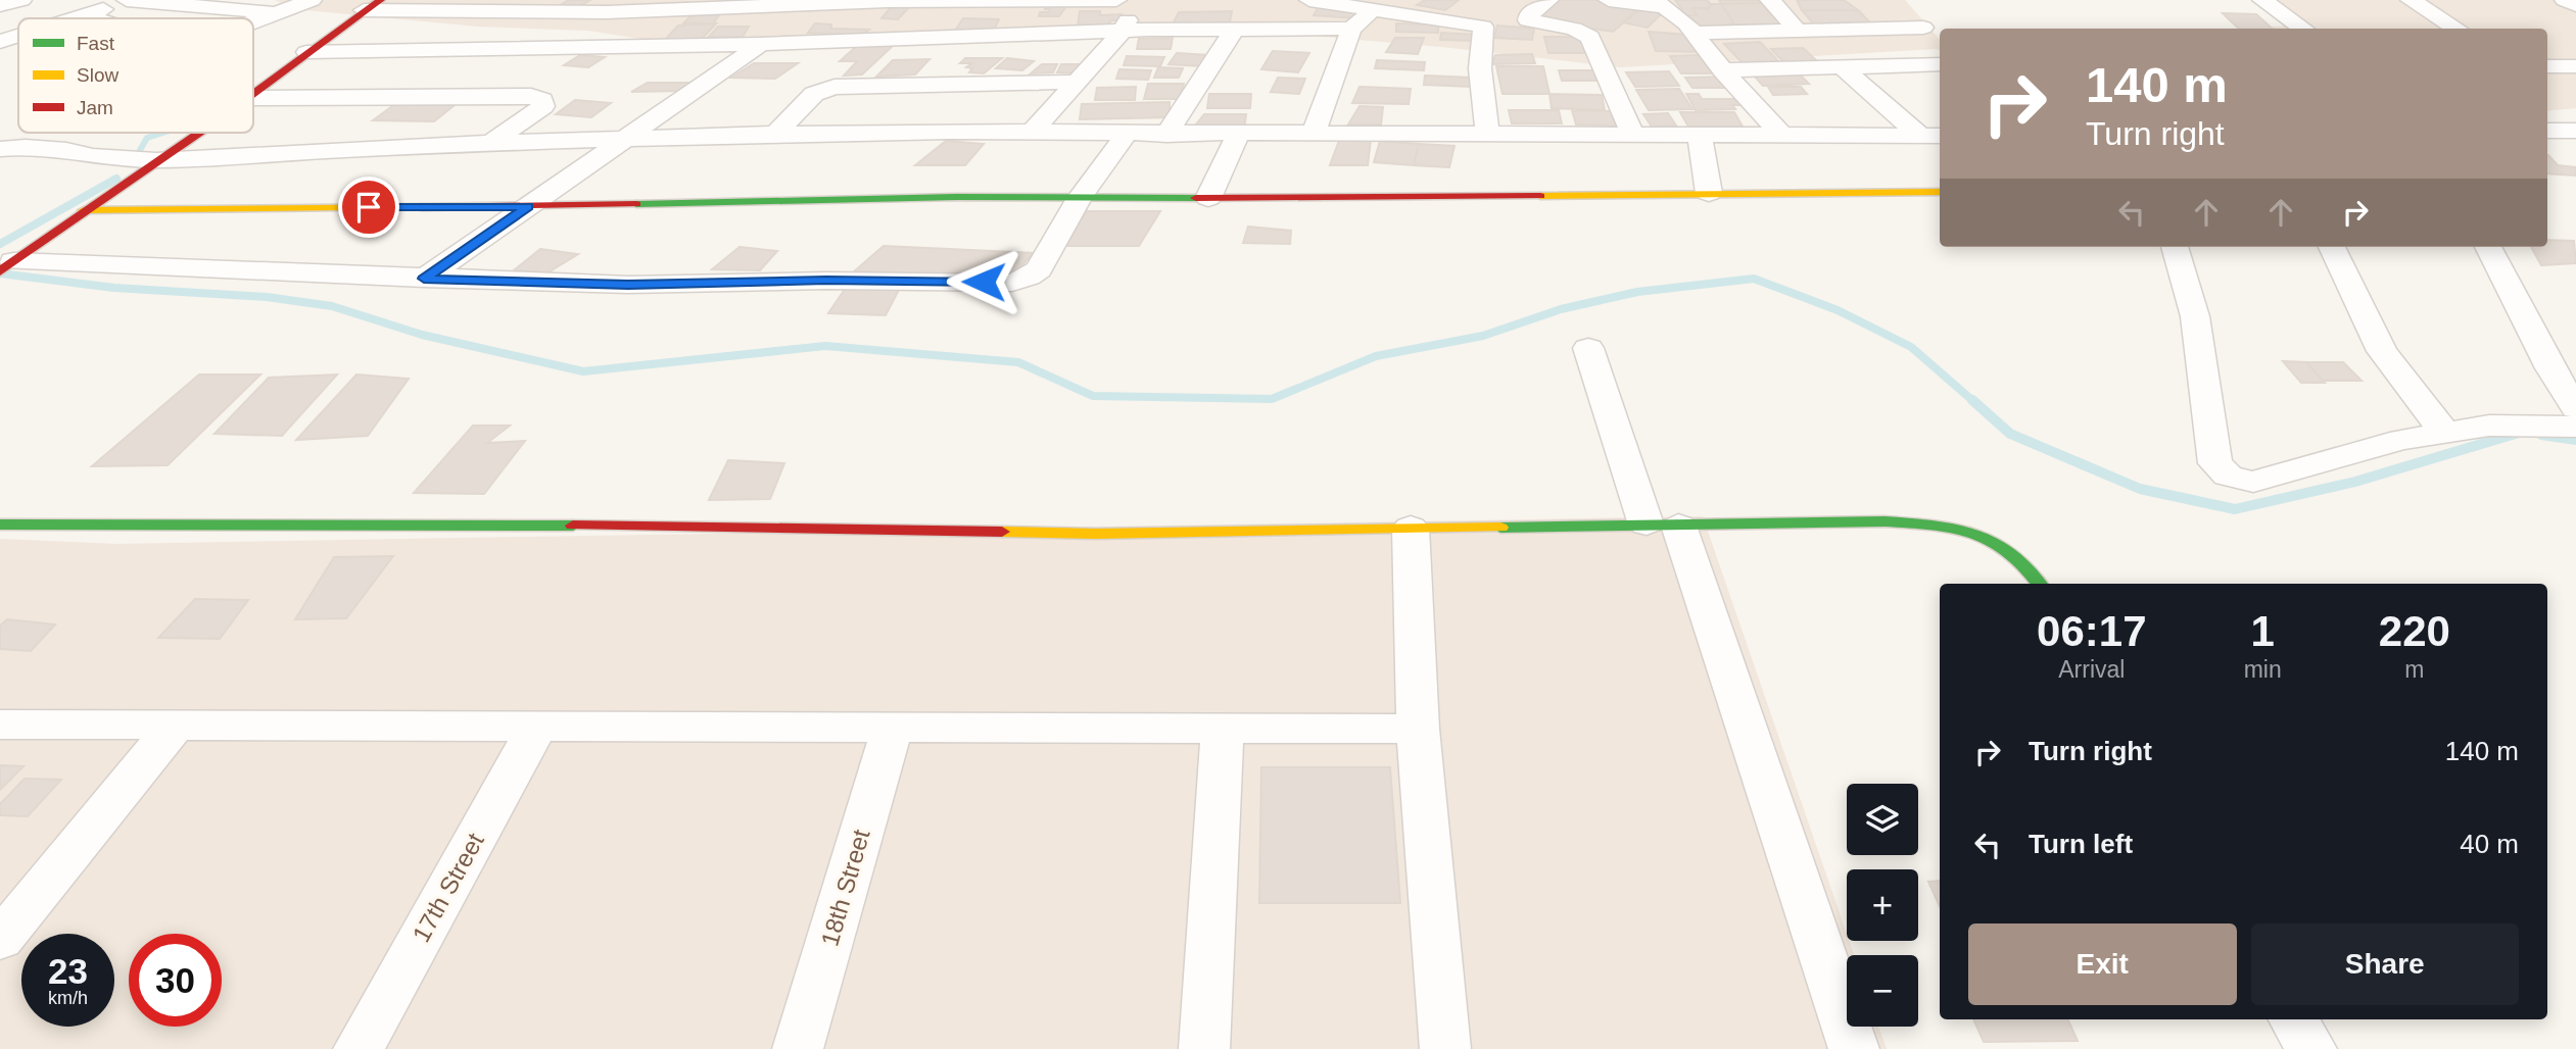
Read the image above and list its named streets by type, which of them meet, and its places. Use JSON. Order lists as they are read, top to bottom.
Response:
{
  "streets": {
    "street": ["17th Street", "18th Street"]
  },
  "legend": ["Fast", "Slow", "Jam"],
  "page": {
    "turn": ["140 m", "Turn right"],
    "eta": [
      "06:17",
      "Arrival",
      "1",
      "min",
      "220",
      "m"
    ],
    "list": [
      {
        "name": "Turn right",
        "value": "140 m"
      },
      {
        "name": "Turn left",
        "value": "40 m"
      }
    ],
    "map_buttons": ["+", "−"],
    "buttons": ["Exit", "Share"],
    "speed": "23 km/h",
    "limit": "30"
  }
}
